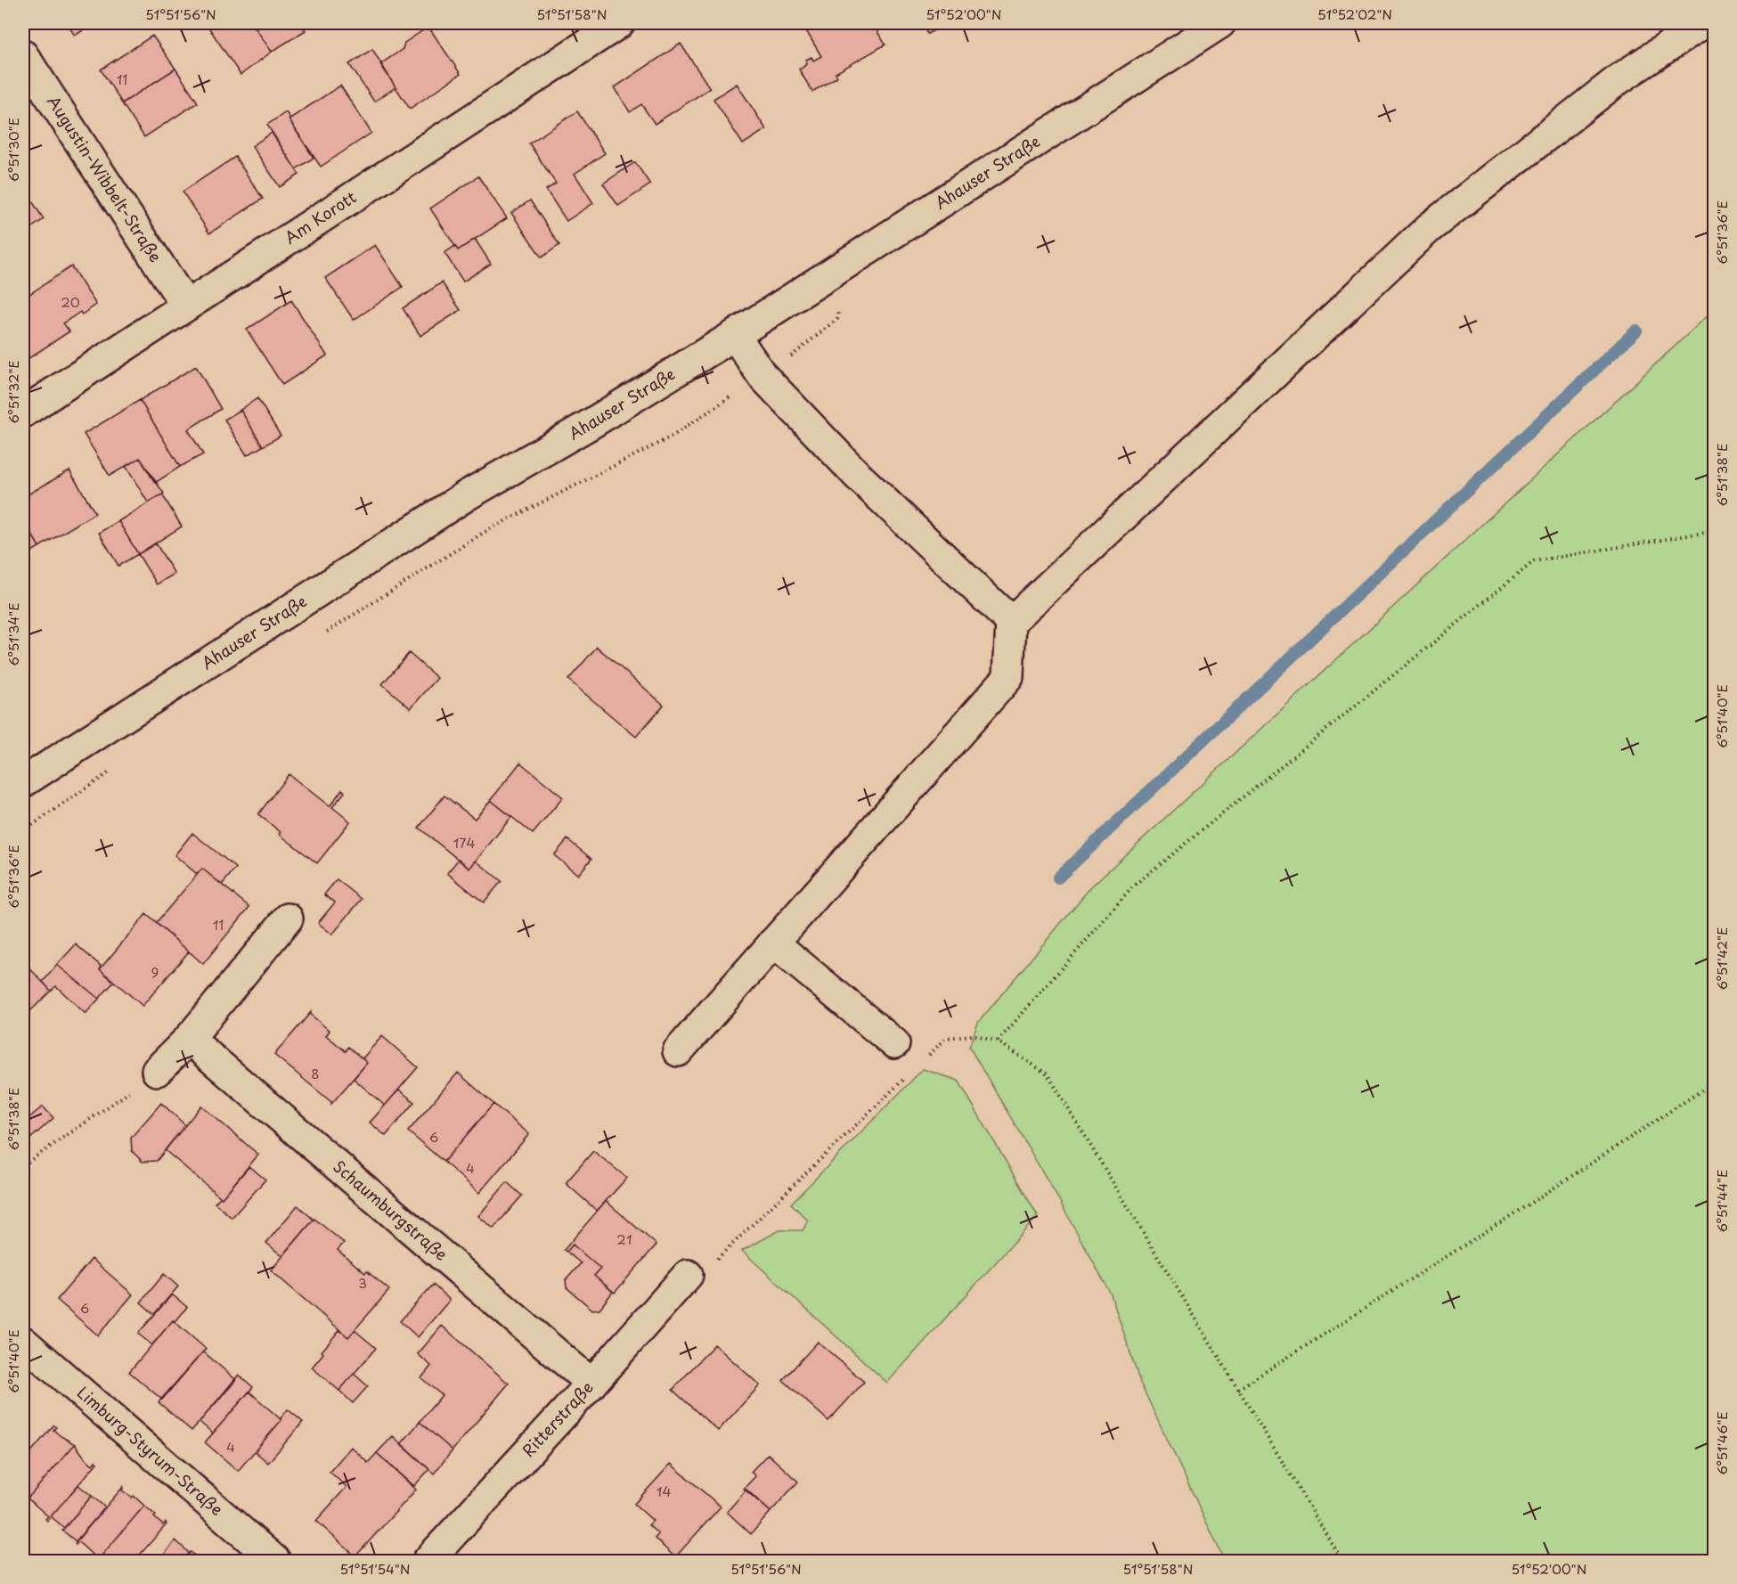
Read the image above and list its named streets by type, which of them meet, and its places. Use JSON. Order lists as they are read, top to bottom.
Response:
{
  "streets": {
    "street": [
      "Ahauser Straße",
      "Augustin-Wibbelt-Straße",
      "Am Korott",
      "Schaumburgstraße",
      "Ritterstraße",
      "Limburg-Styrum-Straße"
    ]
  },
  "crossings": [
    ["Augustin-Wibbelt-Straße", "Am Korott"],
    ["Schaumburgstraße", "Ritterstraße"]
  ],
  "house_numbers": [
    "11",
    "20",
    "174",
    "11",
    "9",
    "8",
    "6",
    "4",
    "21",
    "3",
    "6",
    "4",
    "14"
  ],
  "coordinates": [
    "51°51'56\"N",
    "51°51'58\"N",
    "51°52'00\"N",
    "51°52'02\"N",
    "6°51'30\"E",
    "6°51'36\"E",
    "6°51'32\"E",
    "6°51'38\"E",
    "6°51'34\"E",
    "6°51'40\"E",
    "6°51'42\"E",
    "6°51'44\"E",
    "6°51'46\"E",
    "51°51'54\"N"
  ]
}
